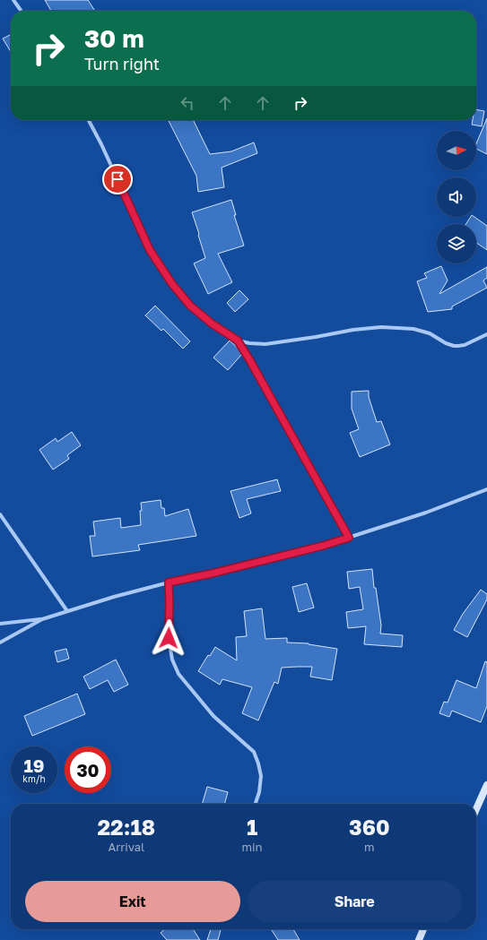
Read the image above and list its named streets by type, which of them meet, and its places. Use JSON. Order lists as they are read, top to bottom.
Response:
{
  "north": "right",
  "page": {
    "turn": ["30 m", "Turn right"],
    "speed": "19 km/h",
    "limit": "30",
    "eta": [
      "22:18",
      "Arrival",
      "1",
      "min",
      "360",
      "m"
    ],
    "buttons": ["Exit", "Share"]
  }
}
